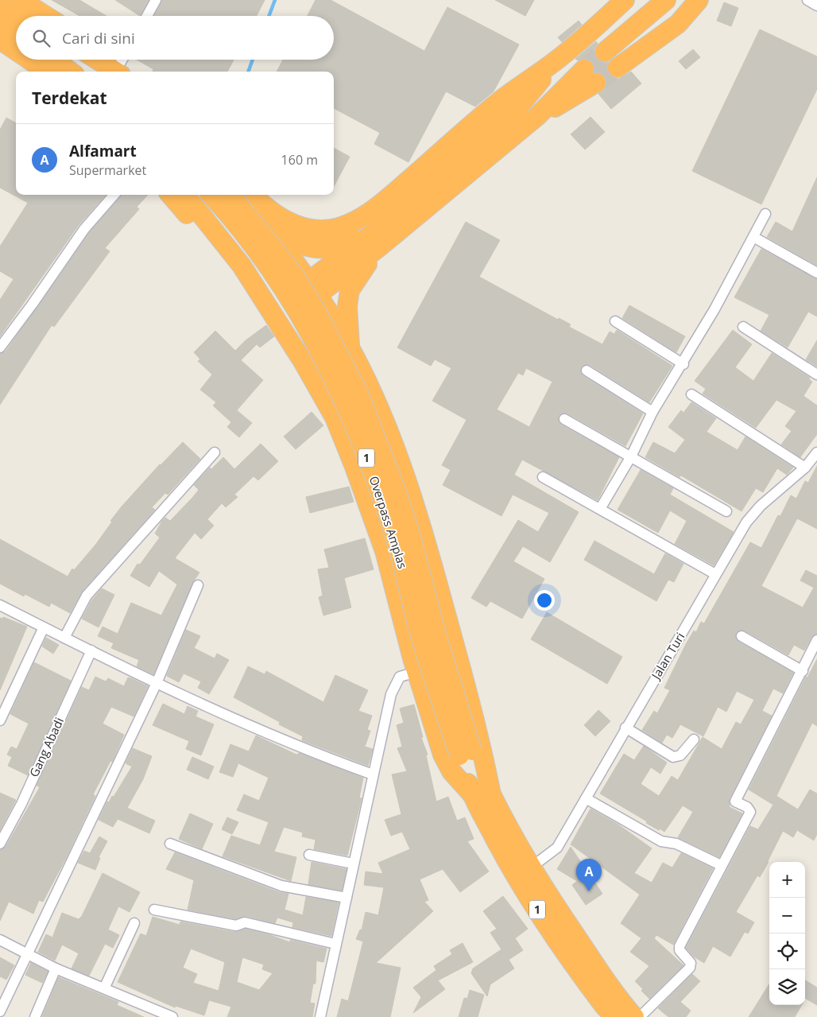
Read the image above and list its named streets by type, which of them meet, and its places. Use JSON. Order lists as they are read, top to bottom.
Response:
{
  "streets": {
    "highway": ["1", "Overpass Amplas"],
    "street": ["Jalan Turi", "Gang Abadi"]
  },
  "crossings": [
    ["1", "Overpass Amplas"],
    ["1", "Jalan Turi"]
  ],
  "page": {
    "search": "Cari di sini",
    "heading": "Terdekat",
    "list": [
      {
        "mark": "A",
        "name": "Alfamart",
        "note": "Supermarket",
        "value": "160 m"
      }
    ],
    "pins": "A",
    "map_buttons": ["+", "−"]
  }
}
